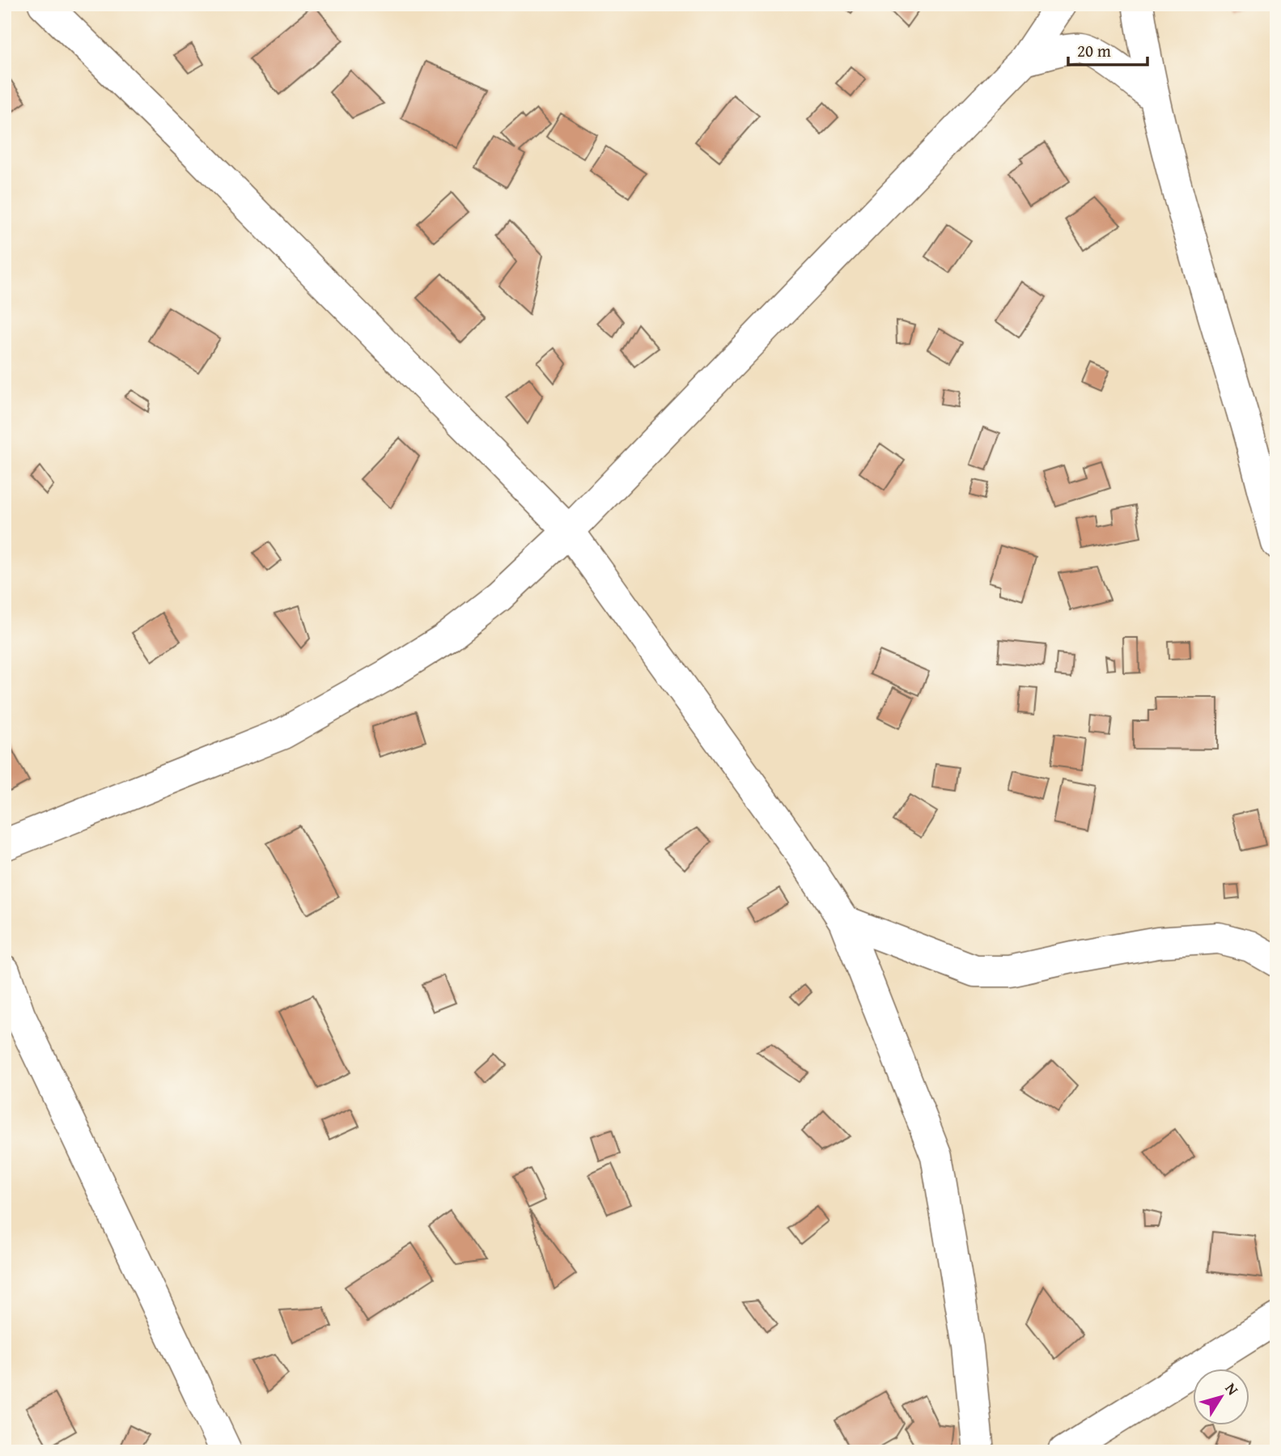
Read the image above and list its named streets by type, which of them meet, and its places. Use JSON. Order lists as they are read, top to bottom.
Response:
{
  "scale_bar": "20 m",
  "north": "top right"
}
